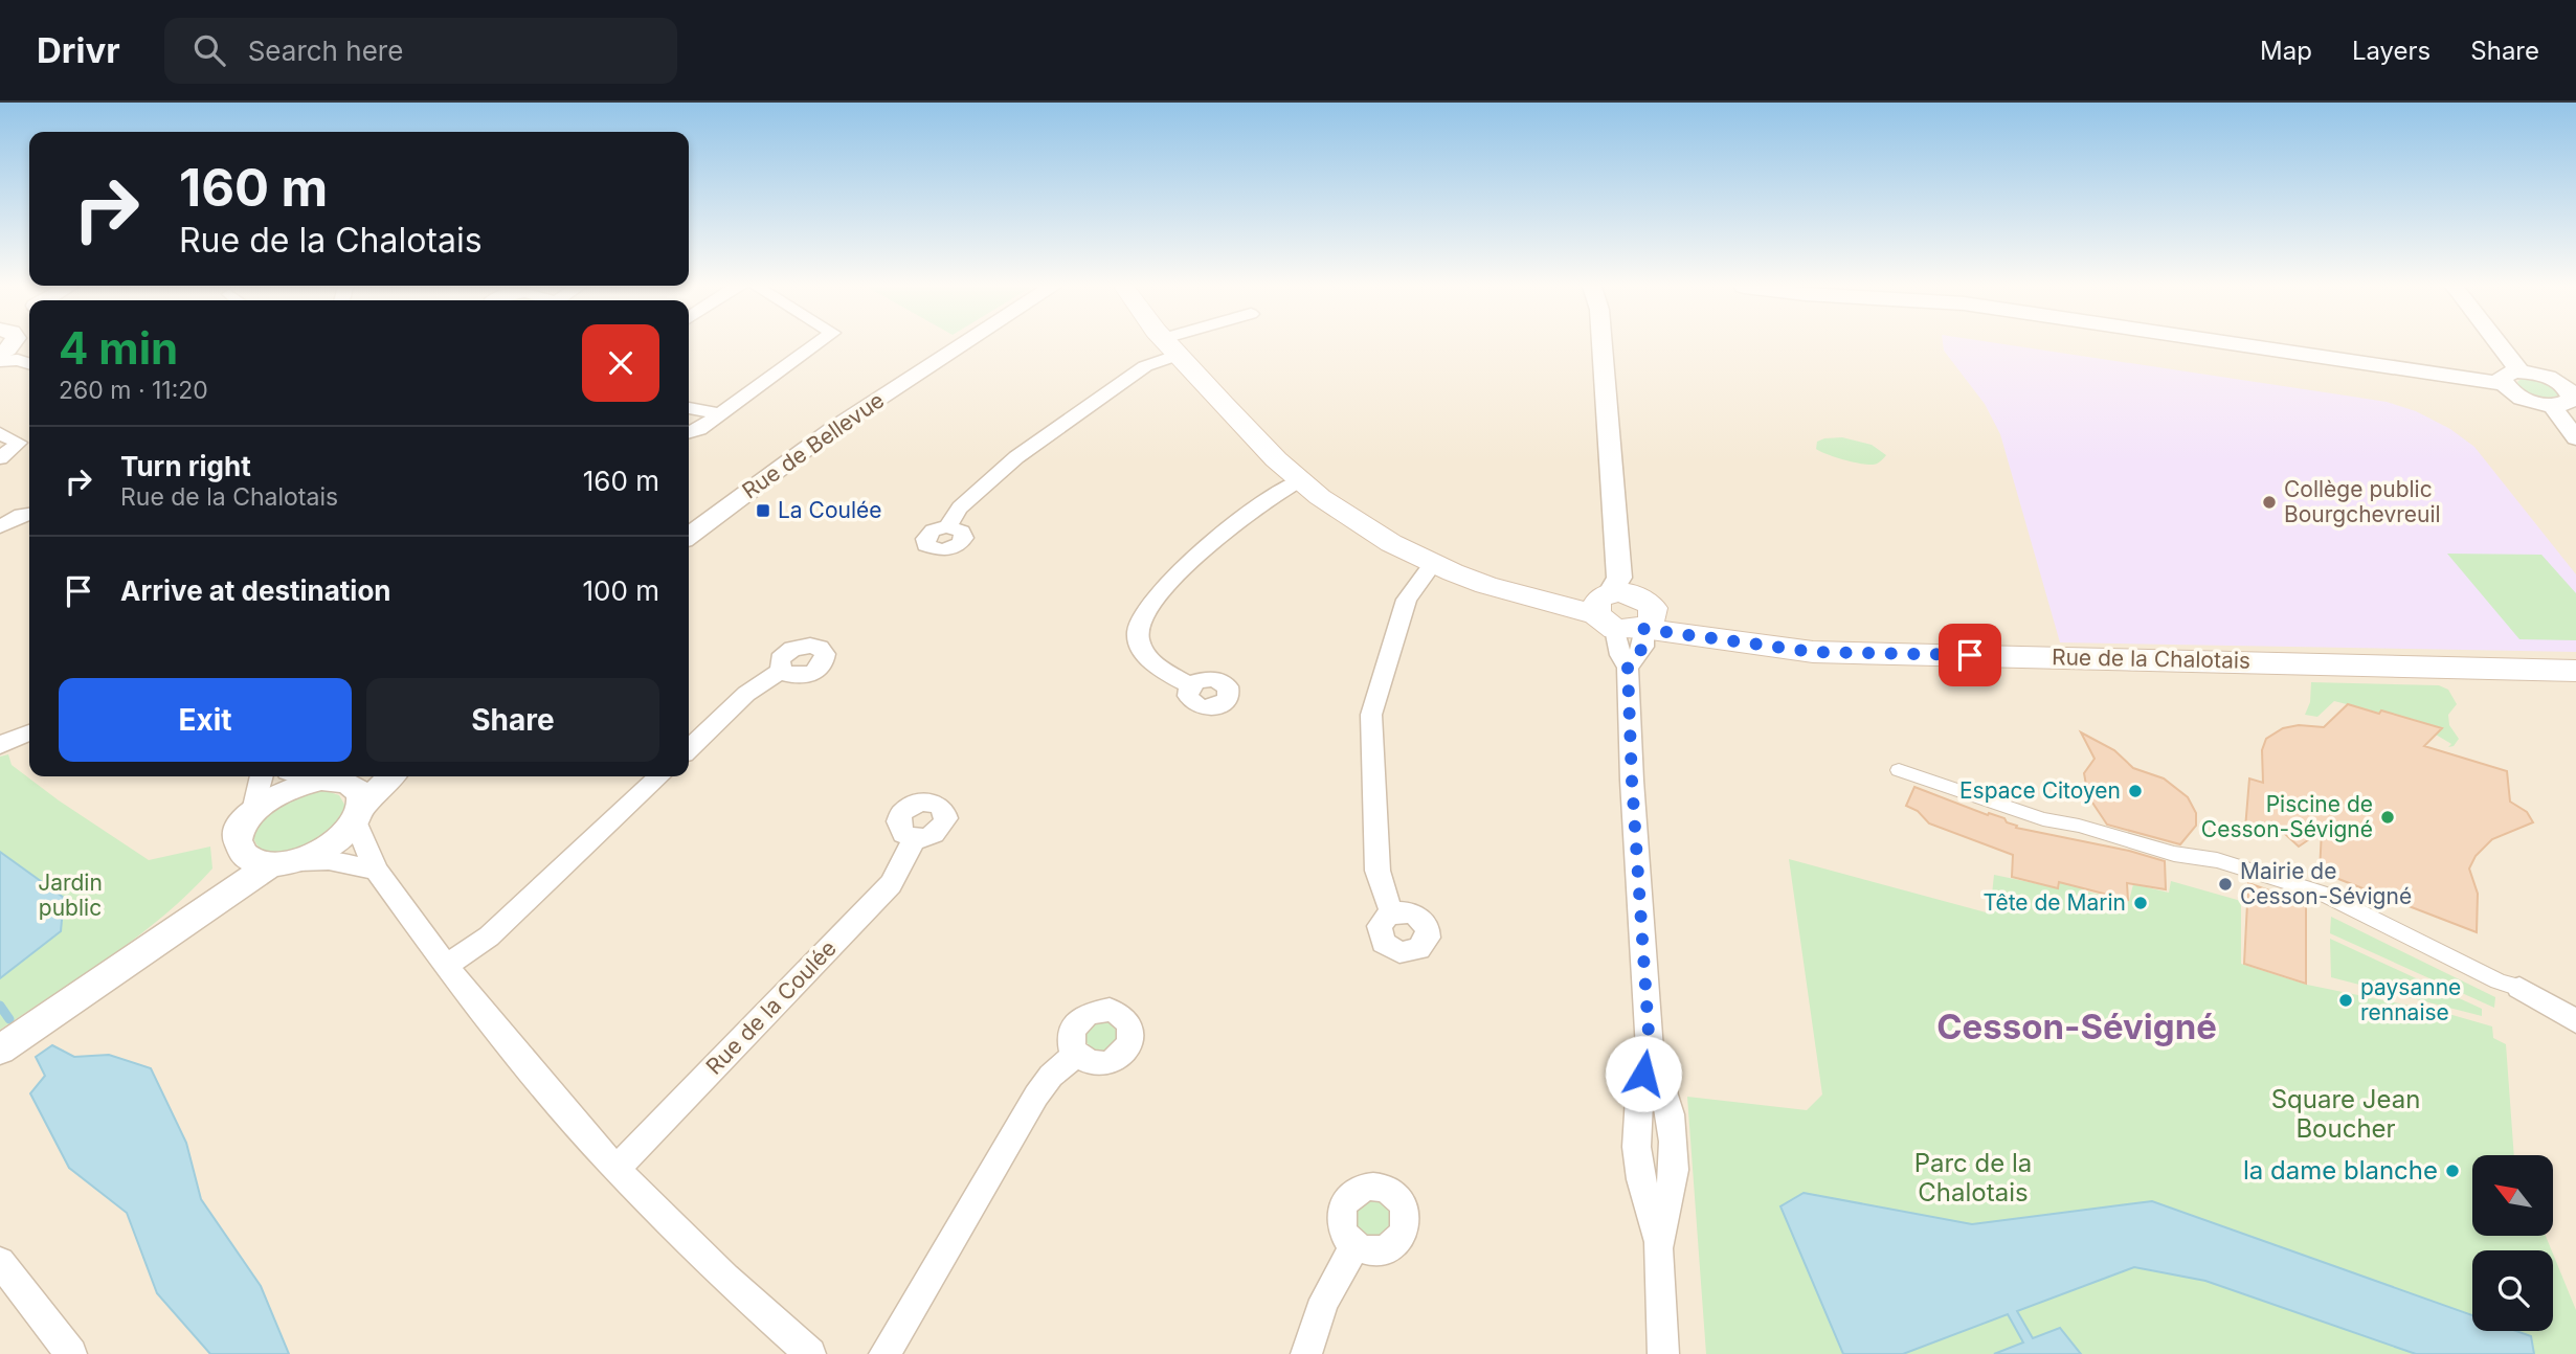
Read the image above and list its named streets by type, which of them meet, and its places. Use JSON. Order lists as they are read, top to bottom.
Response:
{
  "streets": {
    "main road": ["Rue de la Chalotais"],
    "street": ["Rue de Bellevue", "Rue de la Coulée"]
  },
  "districts": ["Cesson-Sévigné"],
  "parks": ["Jardin public", "Square Jean Boucher", "Parc de la Chalotais"],
  "places": {
    "other": [
      "Collège public Bourgchevreuil",
      "Espace Citoyen",
      "Piscine de Cesson-Sévigné",
      "Mairie de Cesson-Sévigné",
      "Tête de Marin",
      "paysanne rennaise",
      "la dame blanche"
    ],
    "transit": ["La Coulée"]
  },
  "north": "top left",
  "page": {
    "header": "Drivr",
    "search": "Search here",
    "nav": ["Map", "Layers", "Share"],
    "turn": ["160 m", "Rue de la Chalotais"],
    "heading": ["4 min", "260 m · 11:20"],
    "list": [
      {
        "name": "Turn right",
        "note": "Rue de la Chalotais",
        "value": "160 m"
      },
      {
        "name": "Arrive at destination",
        "value": "100 m"
      }
    ],
    "buttons": ["Exit", "Share"]
  }
}
